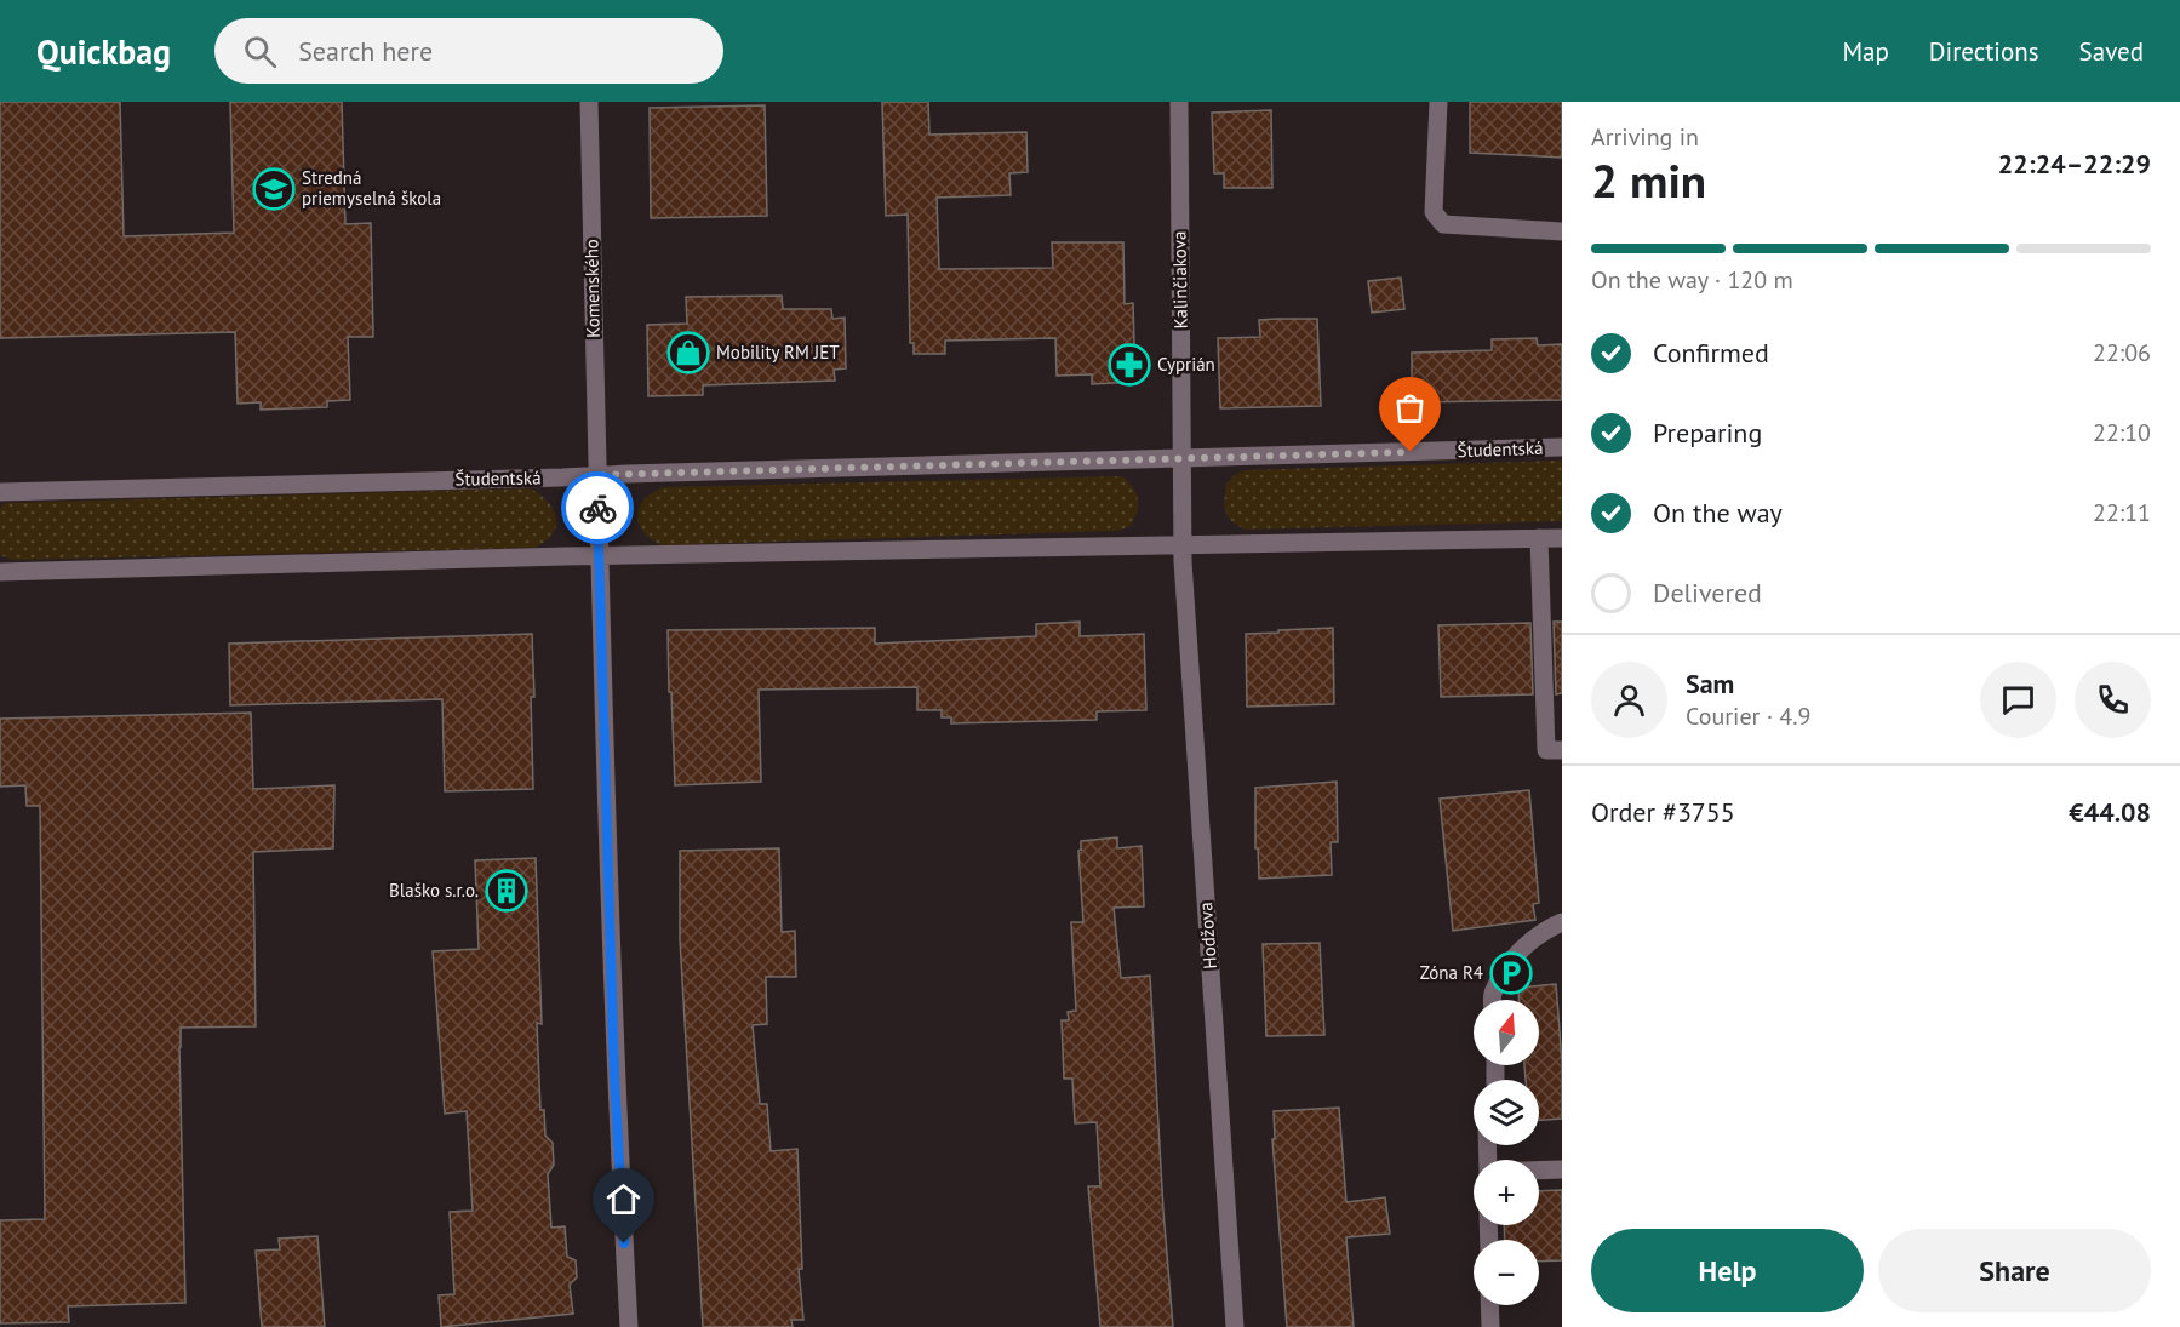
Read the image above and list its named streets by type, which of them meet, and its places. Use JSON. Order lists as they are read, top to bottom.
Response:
{
  "streets": {
    "street": [
      "Kalinčiakova",
      "Komenského",
      "Študentská",
      "Hodžova"
    ]
  },
  "crossings": [
    ["Kalinčiakova", "Študentská"],
    ["Kalinčiakova", "Hodžova"],
    ["Komenského", "Študentská"]
  ],
  "places": {
    "school or university": ["Stredná priemyselná škola"],
    "shop": ["Mobility RM JET"],
    "pharmacy": ["Cyprián"],
    "building": ["Blaško s.r.o."],
    "parking": ["Zóna R4"]
  },
  "north": "top",
  "page": {
    "header": "Quickbag",
    "search": "Search here",
    "nav": ["Map", "Directions", "Saved"],
    "heading": ["2 min", "Arriving in", "22:24–22:29"],
    "panel": [
      "Sam",
      "Courier · 4.9",
      "Order #3755",
      "€44.08"
    ],
    "bar": "On the way · 120 m",
    "list": [
      ["Confirmed", "22:06"],
      ["Preparing", "22:10"],
      ["On the way", "22:11"],
      "Delivered"
    ],
    "map_buttons": ["+", "−"],
    "buttons": ["Help", "Share"]
  }
}
